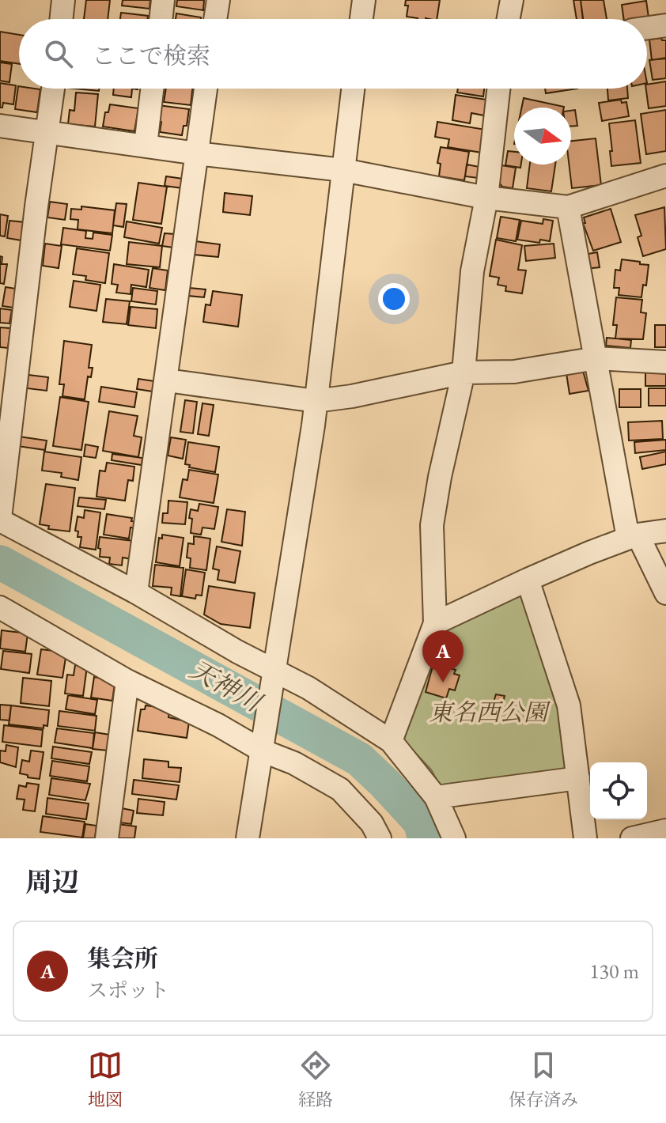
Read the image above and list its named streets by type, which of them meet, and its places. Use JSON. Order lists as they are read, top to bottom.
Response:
{
  "water": ["天神川"],
  "parks": ["東名西公園"],
  "north": "right",
  "page": {
    "search": "ここで検索",
    "pins": "A",
    "heading": "周辺",
    "list": [
      {
        "mark": "A",
        "name": "集会所",
        "note": "スポット",
        "value": "130 m"
      }
    ],
    "nav": ["地図", "経路", "保存済み"]
  }
}
